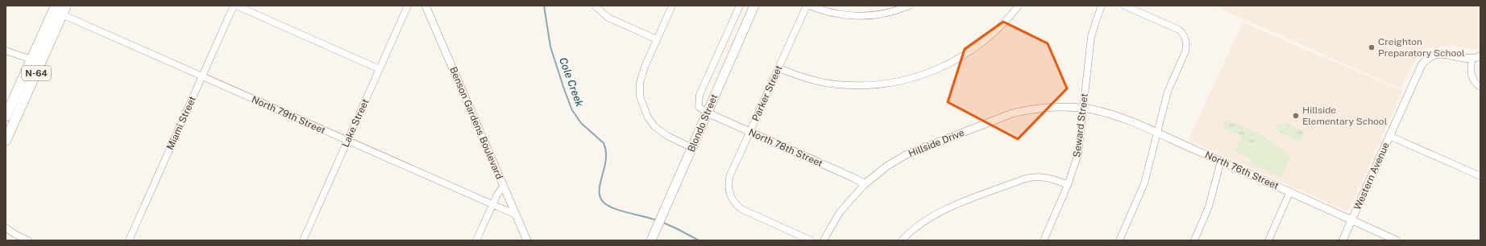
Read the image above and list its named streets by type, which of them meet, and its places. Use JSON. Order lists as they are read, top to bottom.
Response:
{
  "streets": {
    "main road": ["N-64", "Blondo Street"],
    "street": [
      "Parker Street",
      "North 79th Street",
      "Miami Street",
      "Lake Street",
      "Benson Gardens Boulevard",
      "Seward Street",
      "Hillside Drive",
      "North 78th Street",
      "North 76th Street",
      "Western Avenue"
    ]
  },
  "crossings": [
    ["N-64", "North 79th Street"],
    ["Parker Street", "North 78th Street"],
    ["North 79th Street", "Miami Street"],
    ["North 79th Street", "Lake Street"],
    ["North 79th Street", "Benson Gardens Boulevard"],
    ["Blondo Street", "North 78th Street"],
    ["Seward Street", "Hillside Drive"],
    ["Seward Street", "North 76th Street"],
    ["Hillside Drive", "North 78th Street"],
    ["Hillside Drive", "North 76th Street"],
    ["North 76th Street", "Western Avenue"]
  ],
  "water": ["Cole Creek"],
  "places": ["Creighton Preparatory School", "Hillside Elementary School"]
}
